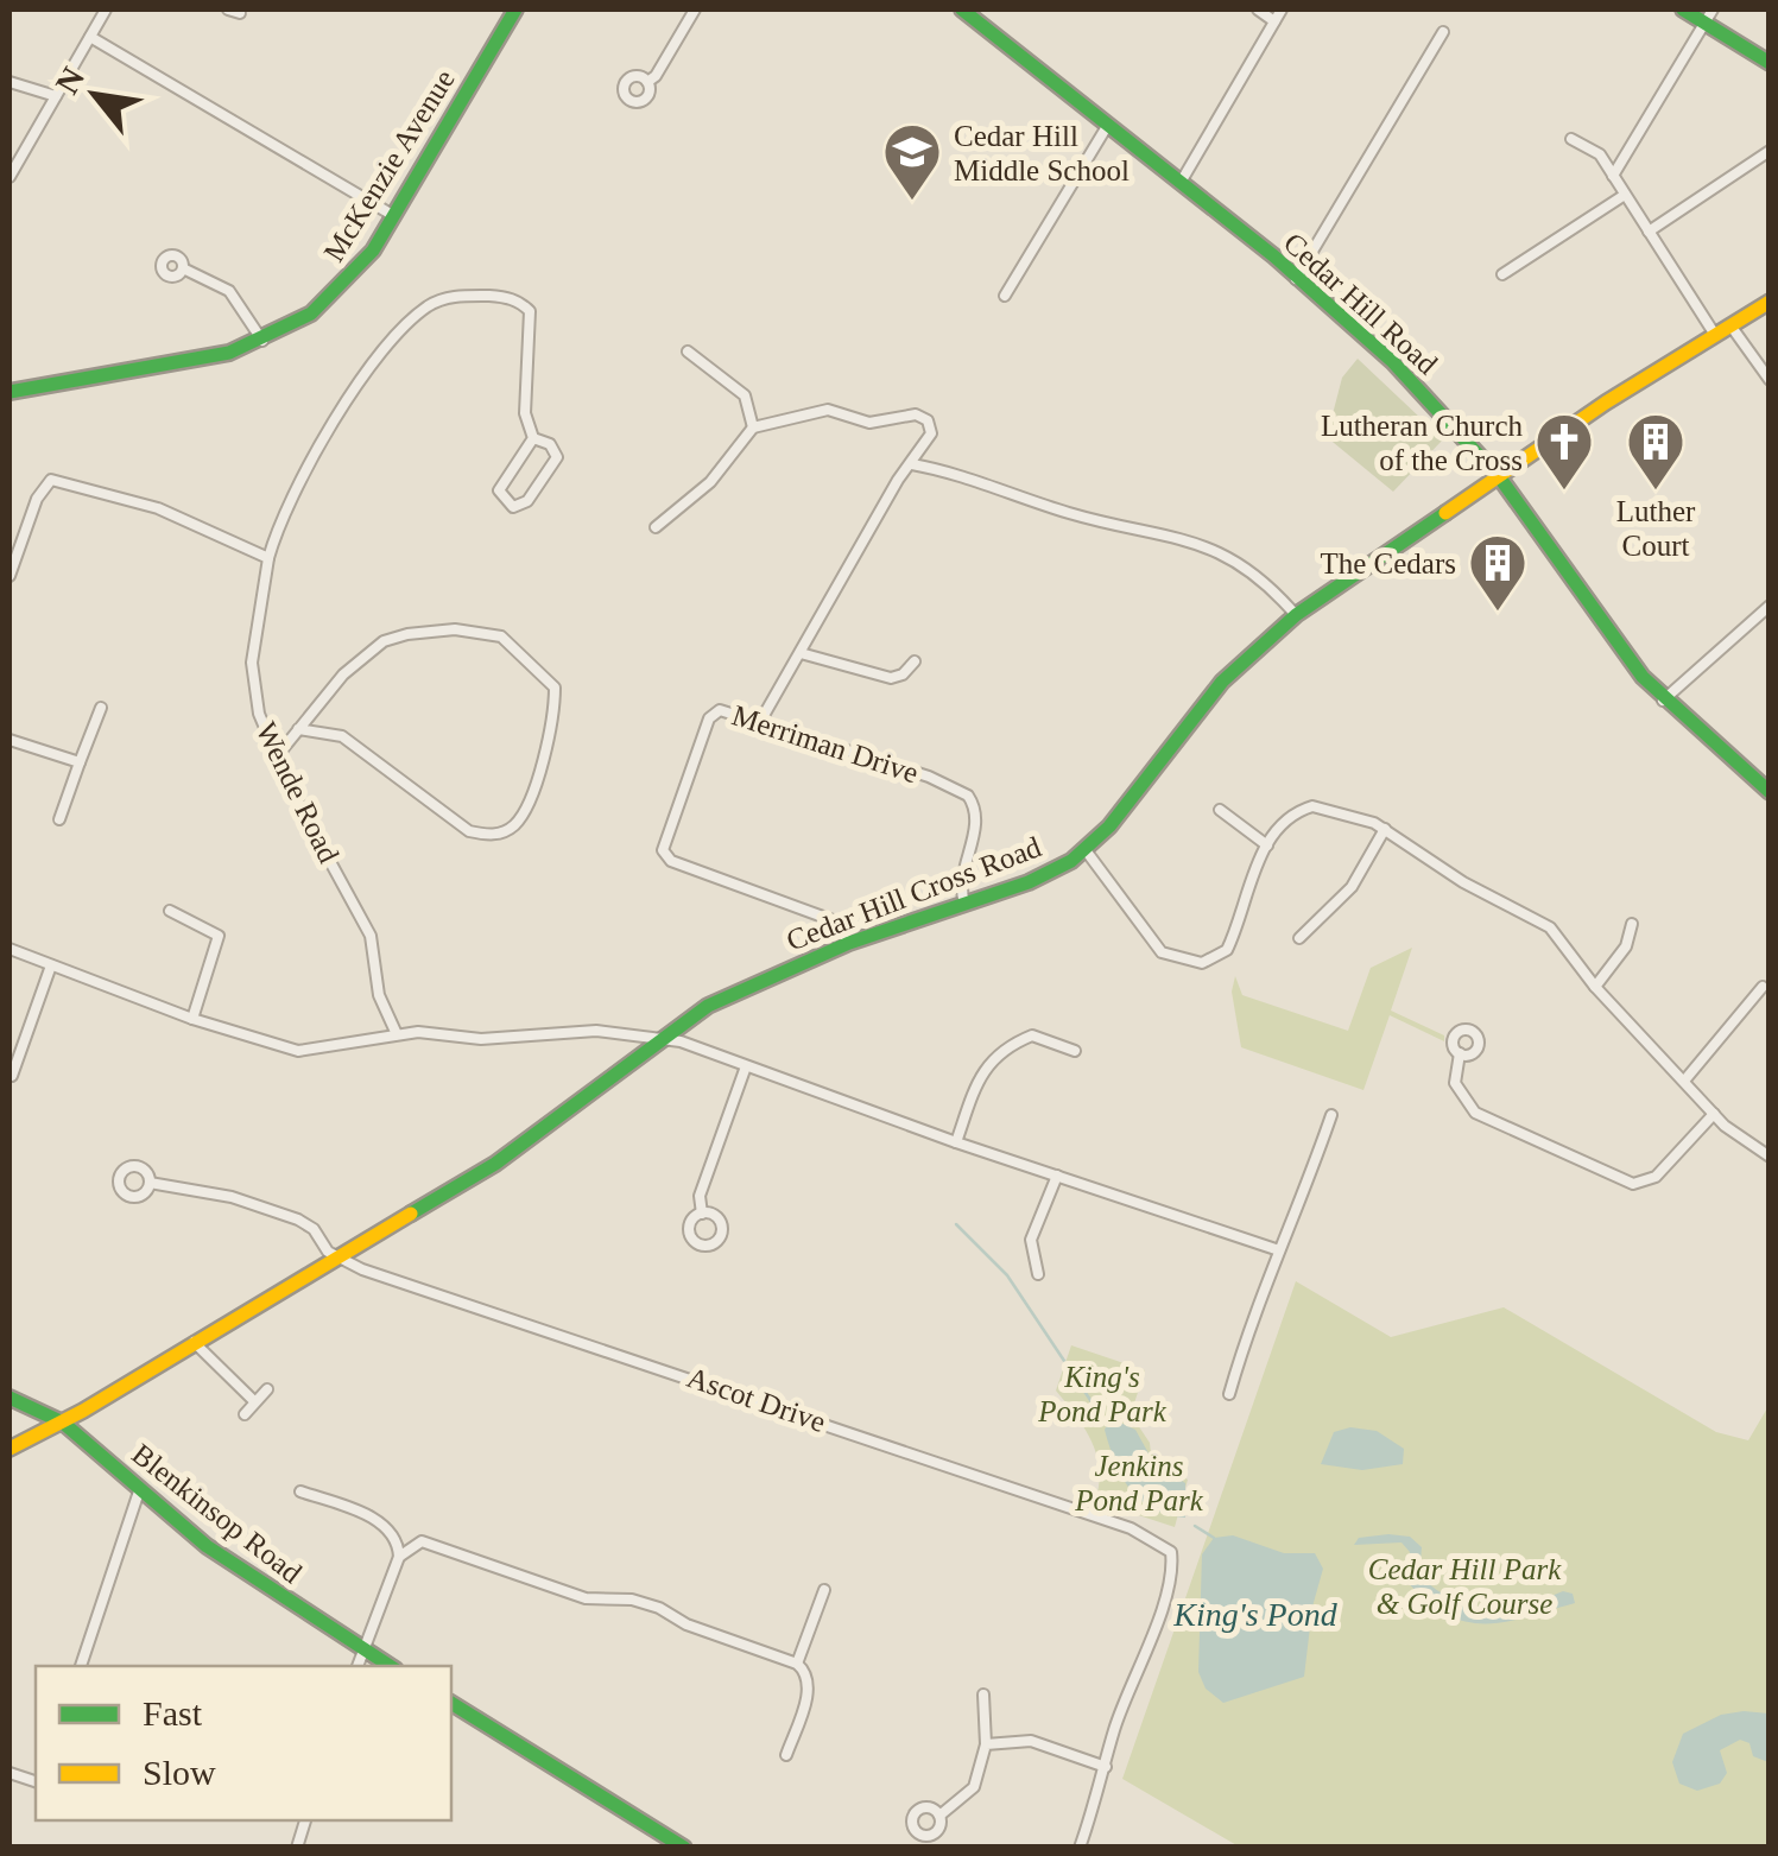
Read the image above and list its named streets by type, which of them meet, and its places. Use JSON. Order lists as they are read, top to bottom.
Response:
{
  "streets": {
    "main road": [
      "McKenzie Avenue",
      "Cedar Hill Road",
      "Cedar Hill Cross Road",
      "Blenkinsop Road"
    ],
    "street": ["Merriman Drive", "Wende Road", "Ascot Drive"]
  },
  "crossings": [
    ["Cedar Hill Road", "Cedar Hill Cross Road"],
    ["Merriman Drive", "Cedar Hill Cross Road"],
    ["Cedar Hill Cross Road", "Ascot Drive"],
    ["Cedar Hill Cross Road", "Blenkinsop Road"]
  ],
  "water": ["King's Pond"],
  "parks": ["King's Pond Park", "Jenkins Pond Park", "Cedar Hill Park & Golf Course"],
  "places": {
    "school or university": ["Cedar Hill Middle School"],
    "church": ["Lutheran Church of the Cross"],
    "building": ["Luther Court", "The Cedars"]
  },
  "legend": ["Fast", "Slow"],
  "north": "top left"
}
